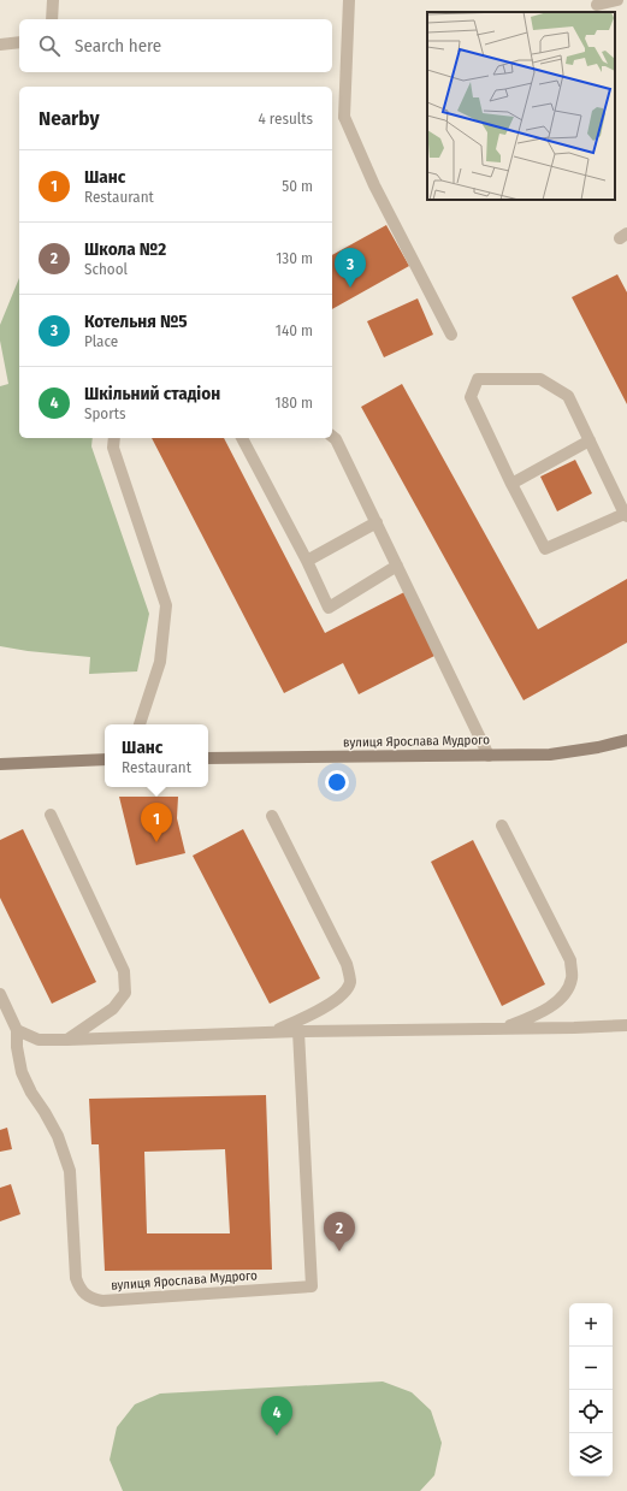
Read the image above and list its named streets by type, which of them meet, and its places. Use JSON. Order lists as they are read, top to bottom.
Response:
{
  "streets": {
    "street": ["вулиця Ярослава Мудрого"]
  },
  "page": {
    "search": "Search here",
    "heading": ["Nearby", "4 results"],
    "list": [
      {
        "mark": "1",
        "name": "Шанс",
        "note": "Restaurant",
        "value": "50 m"
      },
      {
        "mark": "2",
        "name": "Школа №2",
        "note": "School",
        "value": "130 m"
      },
      {
        "mark": "3",
        "name": "Котельня №5",
        "note": "Place",
        "value": "140 m"
      },
      {
        "mark": "4",
        "name": "Шкільний стадіон",
        "note": "Sports",
        "value": "180 m"
      }
    ],
    "pins": [
      "3",
      "1",
      "2",
      "4"
    ],
    "popup": ["Шанс", "Restaurant"],
    "map_buttons": ["+", "−"]
  }
}
